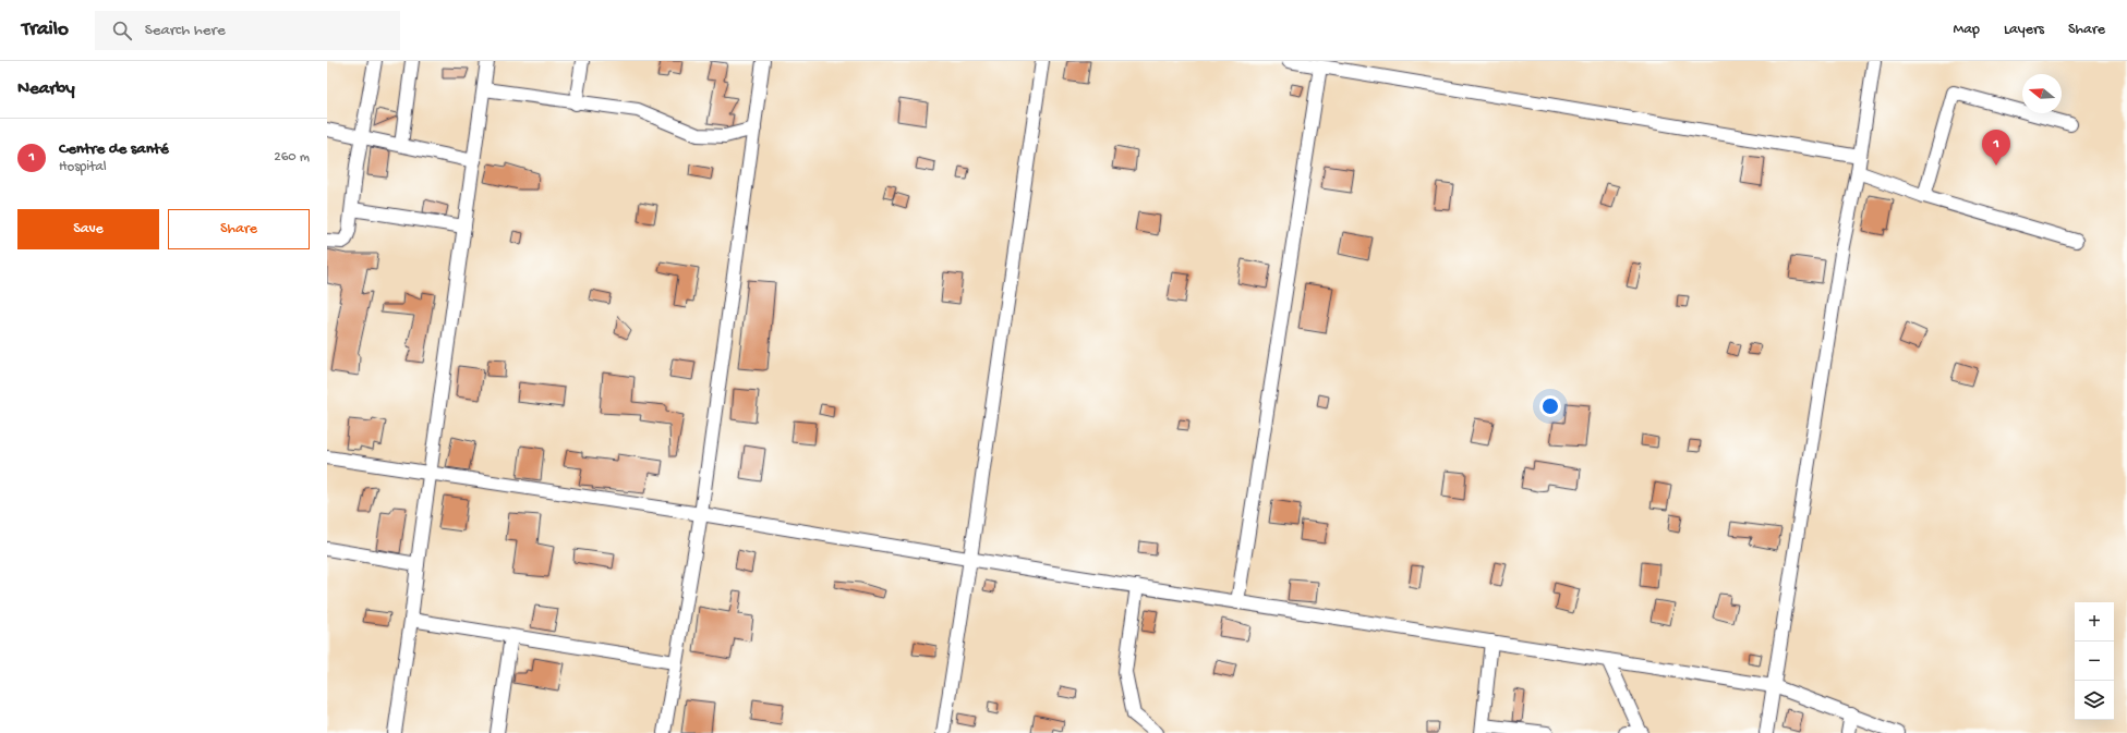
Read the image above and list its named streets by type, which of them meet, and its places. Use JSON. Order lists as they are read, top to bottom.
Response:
{
  "north": "left",
  "page": {
    "header": "Trailo",
    "search": "Search here",
    "nav": ["Map", "Layers", "Share"],
    "heading": "Nearby",
    "list": [
      {
        "mark": "1",
        "name": "Centre de santé",
        "note": "Hospital",
        "value": "260 m"
      }
    ],
    "pins": "1",
    "buttons": ["Save", "Share"],
    "map_buttons": ["+", "−"]
  }
}
